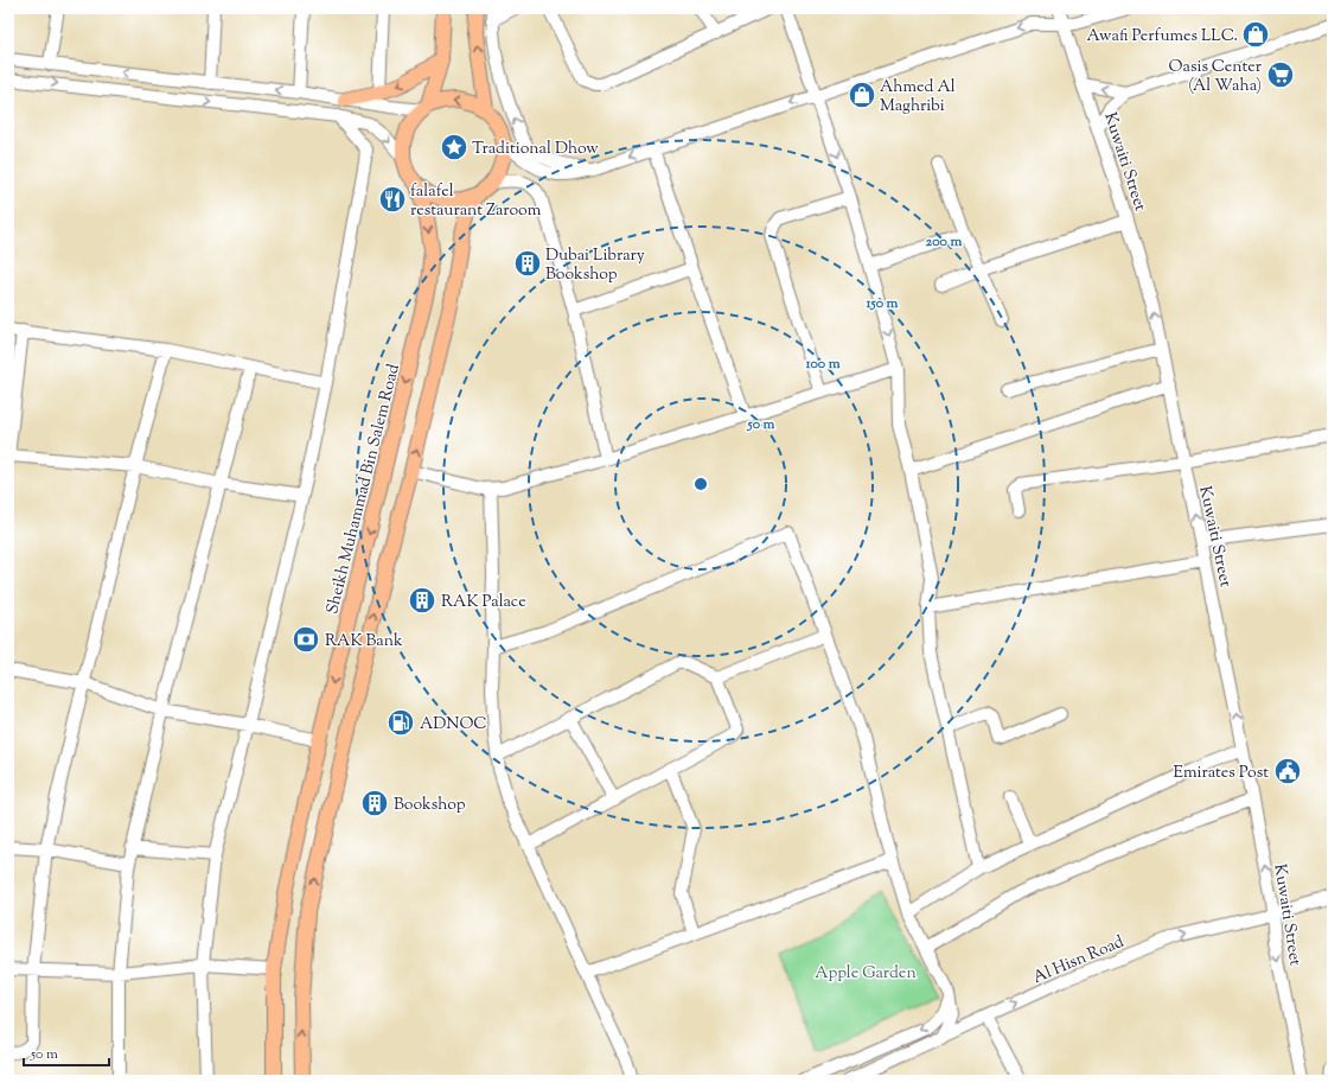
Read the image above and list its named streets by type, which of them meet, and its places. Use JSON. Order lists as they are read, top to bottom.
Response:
{
  "streets": {
    "main road": ["Sheikh Muhammad Bin Salem Road"],
    "street": ["Kuwaiti Street", "Al Hisn Road"]
  },
  "crossings": [
    ["Kuwaiti Street", "Al Hisn Road"]
  ],
  "parks": ["Apple Garden"],
  "places": {
    "shop": ["Awafi Perfumes LLC.", "Ahmed Al Maghribi"],
    "supermarket": ["Oasis Center (Al Waha)"],
    "place": ["Traditional Dhow"],
    "restaurant": ["falafel restaurant Zaroom"],
    "building": ["Dubai Library Bookshop", "RAK Palace", "Bookshop"],
    "bank": ["RAK Bank"],
    "fuel station": ["ADNOC"],
    "public building": ["Emirates Post"]
  },
  "scale_bar": "50 m",
  "rings": [
    "200 m",
    "150 m",
    "100 m",
    "50 m"
  ]
}
